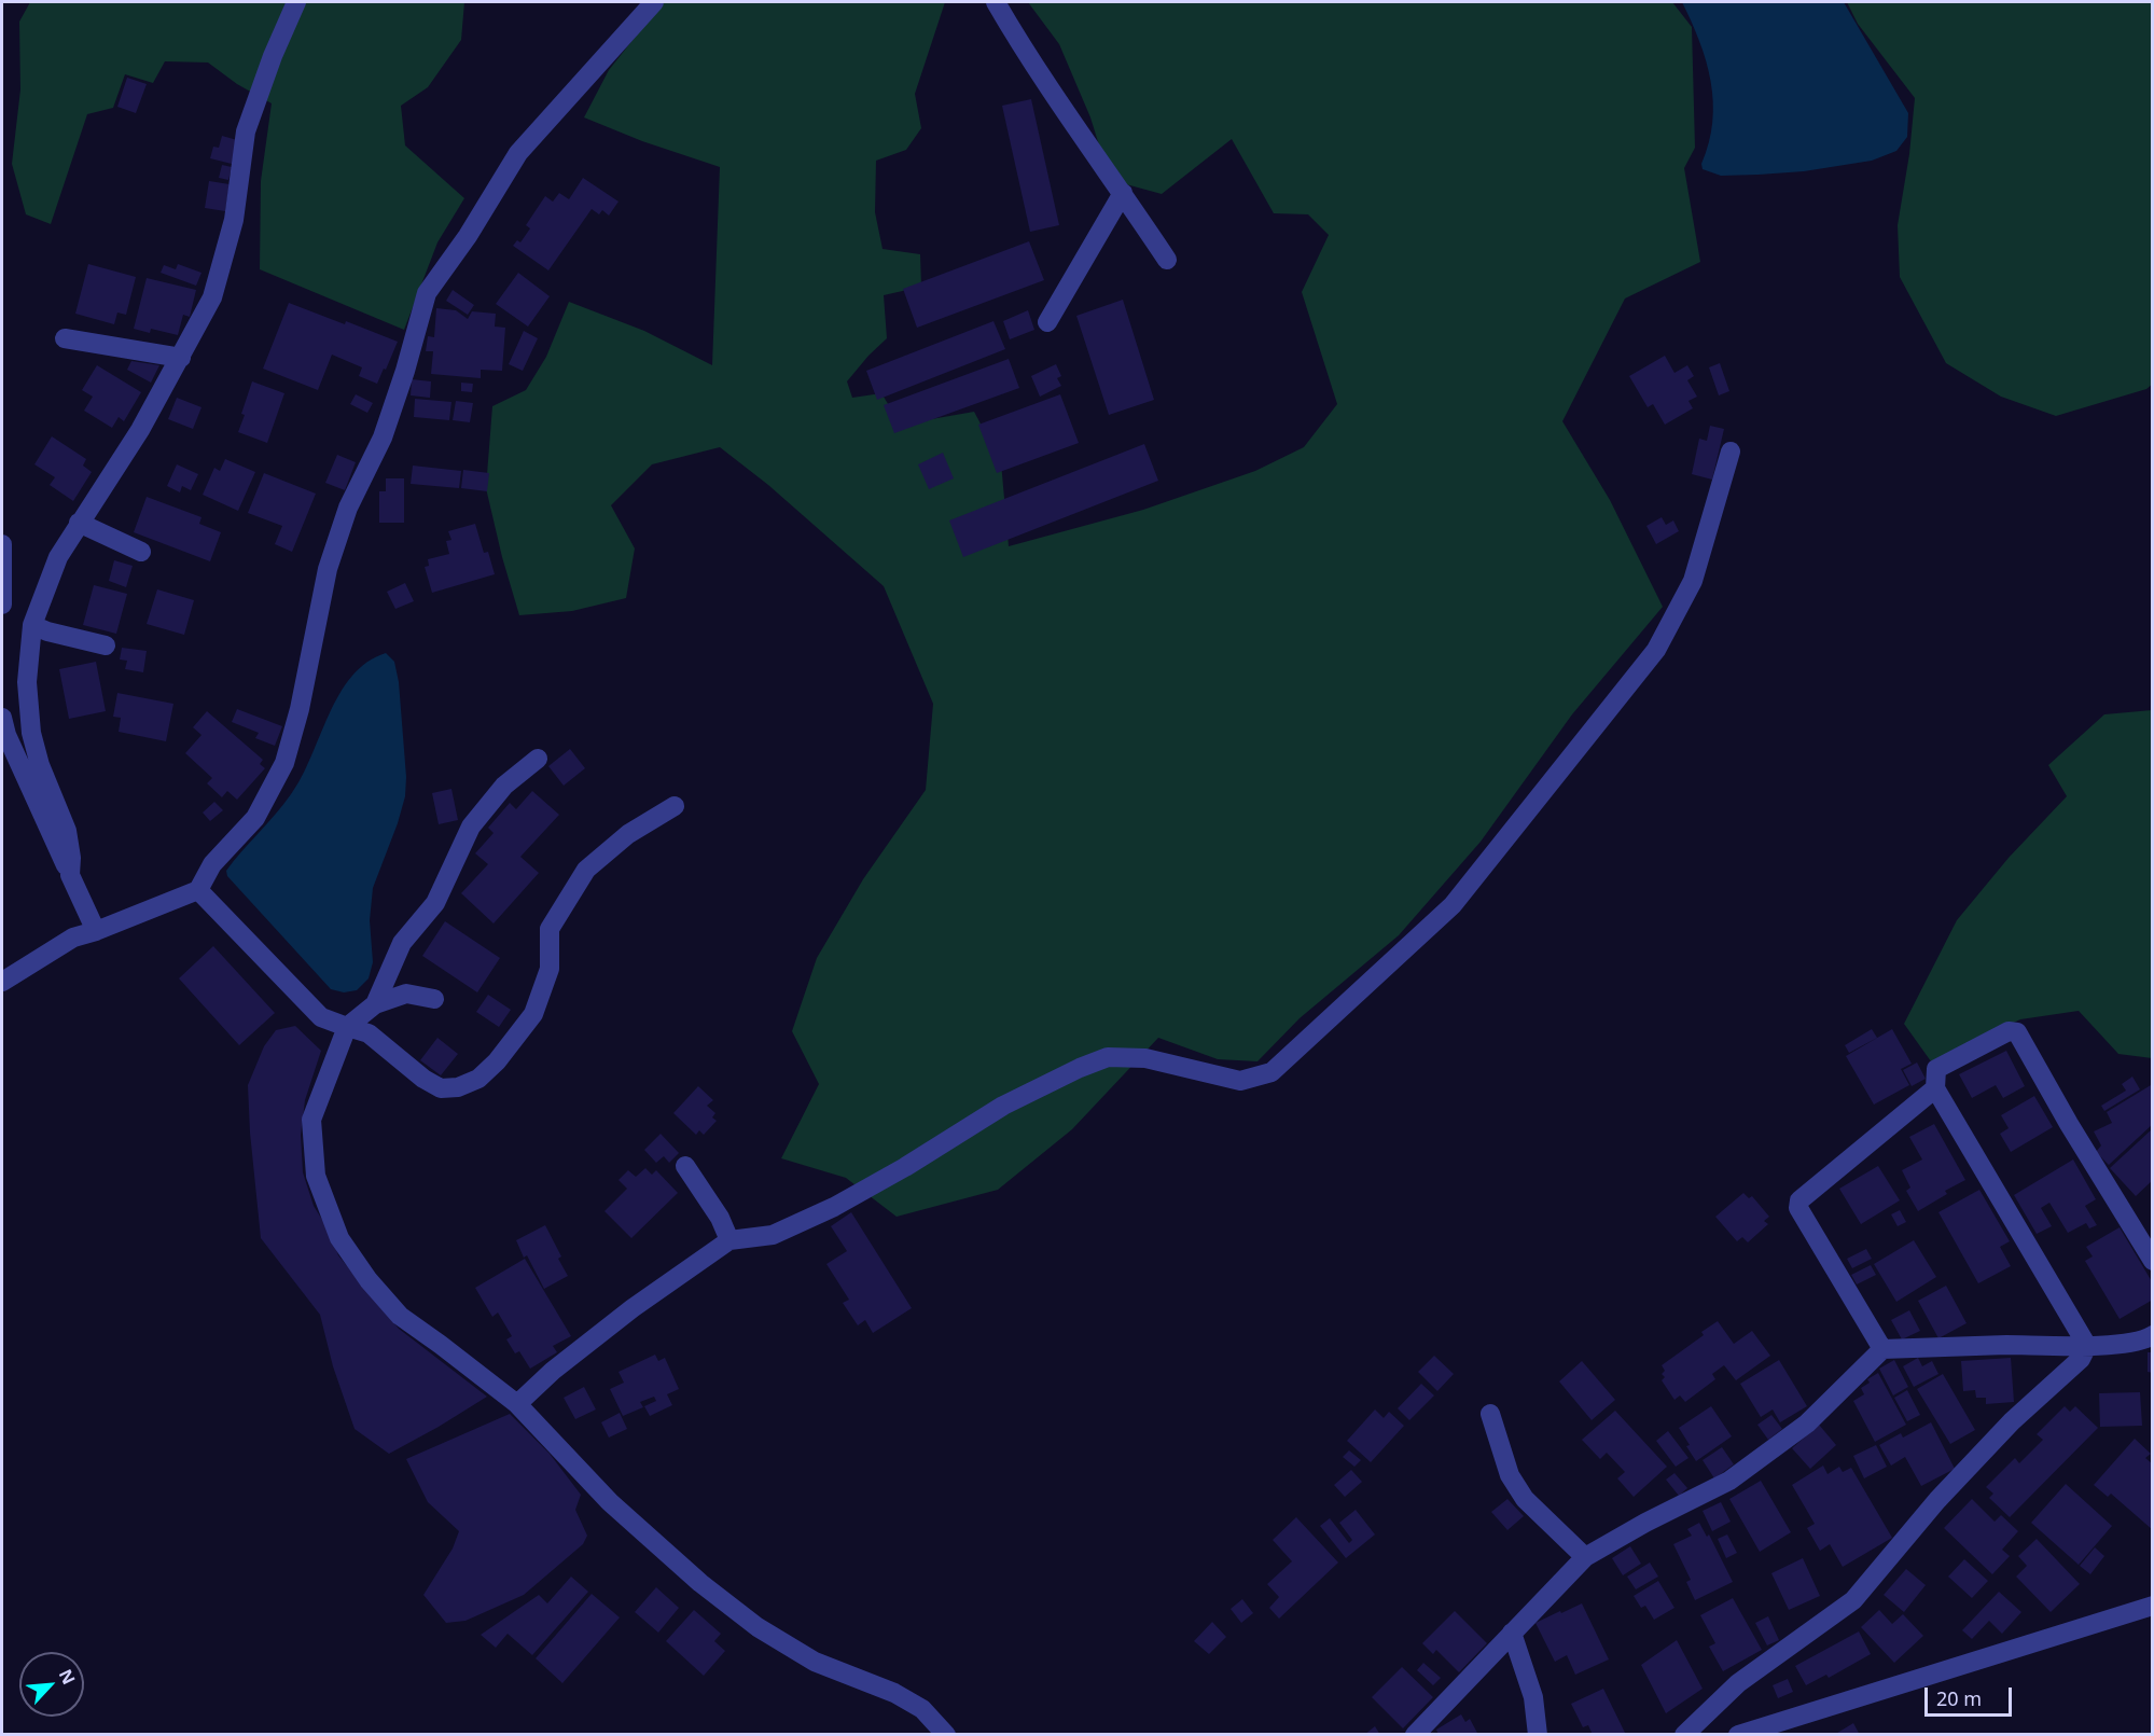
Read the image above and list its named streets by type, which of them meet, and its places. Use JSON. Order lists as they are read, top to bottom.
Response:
{
  "scale_bar": "20 m",
  "north": "top right"
}
